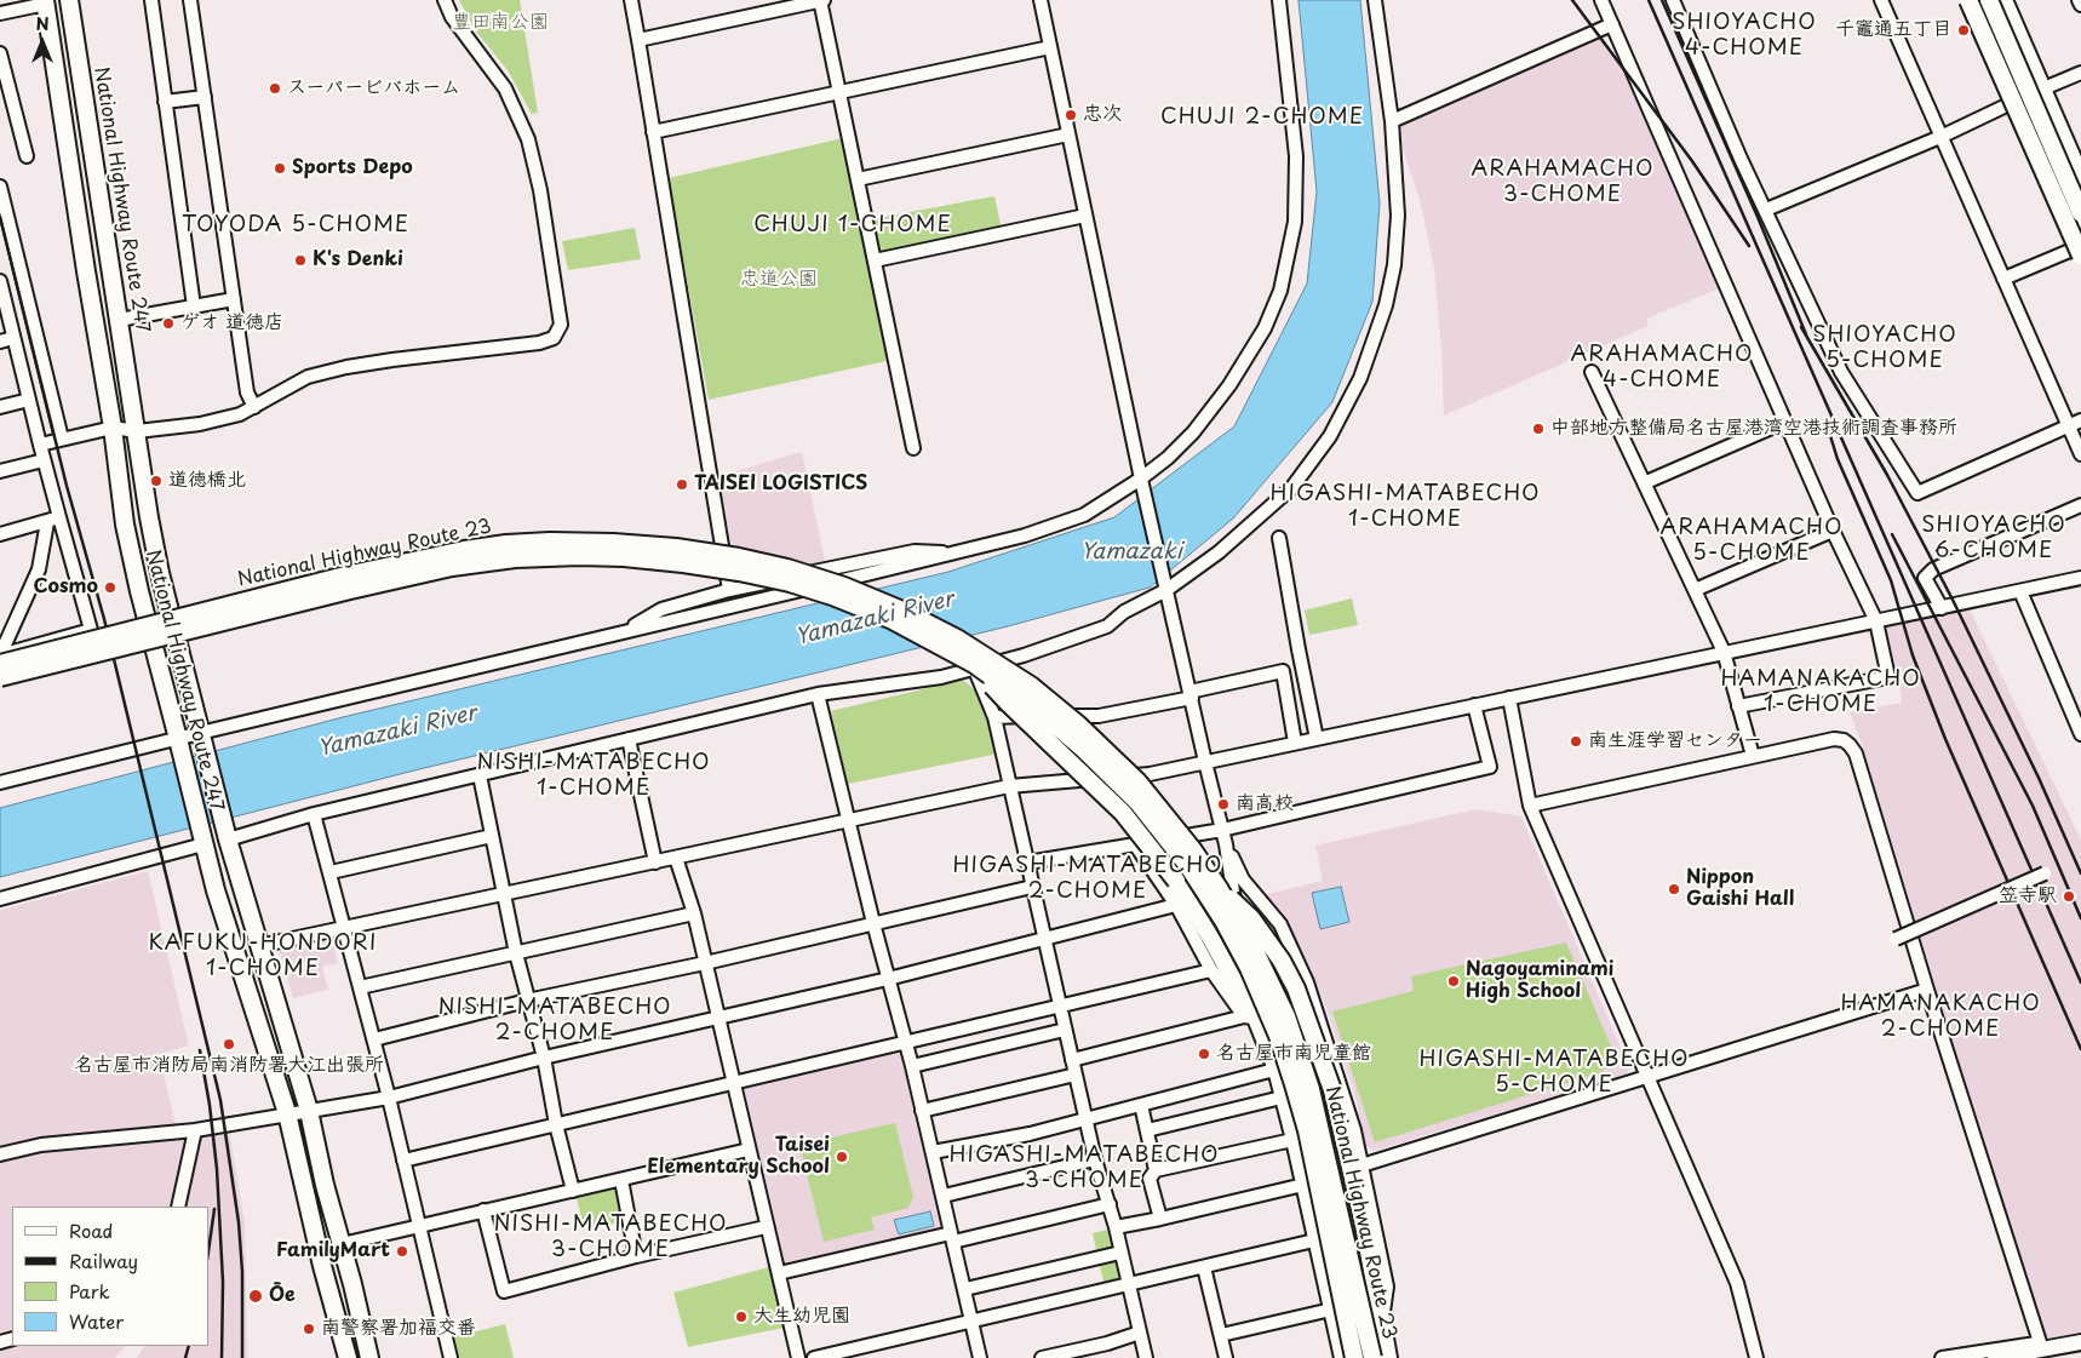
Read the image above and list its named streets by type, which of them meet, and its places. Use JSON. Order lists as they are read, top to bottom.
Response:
{
  "streets": {
    "highway": ["National Highway Route 247", "National Highway Route 23"]
  },
  "districts": [
    "SHIOYACHO 4-CHOME",
    "CHUJI 2-CHOME",
    "ARAHAMACHO 3-CHOME",
    "TOYODA 5-CHOME",
    "CHUJI 1-CHOME",
    "SHIOYACHO 5-CHOME",
    "ARAHAMACHO 4-CHOME",
    "HIGASHI-MATABECHO 1-CHOME",
    "SHIOYACHO 6-CHOME",
    "ARAHAMACHO 5-CHOME",
    "HAMANAKACHO 1-CHOME",
    "NISHI-MATABECHO 1-CHOME",
    "HIGASHI-MATABECHO 2-CHOME",
    "KAFUKU-HONDORI 1-CHOME",
    "HAMANAKACHO 2-CHOME",
    "NISHI-MATABECHO 2-CHOME",
    "HIGASHI-MATABECHO 5-CHOME",
    "HIGASHI-MATABECHO 3-CHOME",
    "NISHI-MATABECHO 3-CHOME"
  ],
  "water": ["Yamazaki", "Yamazaki River"],
  "parks": ["豊田南公園", "忠道公園"],
  "places": [
    "千竈通五丁目",
    "スーパービバホーム",
    "忠次",
    "Sports Depo",
    "K's Denki",
    "ゲオ 道徳店",
    "中部地方整備局名古屋港湾空港技術調査事務所",
    "道徳橋北",
    "TAISEI LOGISTICS",
    "Cosmo",
    "南生涯学習センター",
    "南高校",
    "Nippon Gaishi Hall",
    "笠寺駅",
    "Nagoyaminami High School",
    "名古屋市消防局南消防署大江出張所",
    "名古屋市南児童館",
    "Taisei Elementary School",
    "FamilyMart",
    "Ōe",
    "大生幼児園",
    "南警察署加福交番"
  ],
  "legend": [
    "Road",
    "Railway",
    "Park",
    "Water"
  ],
  "north": "top"
}
